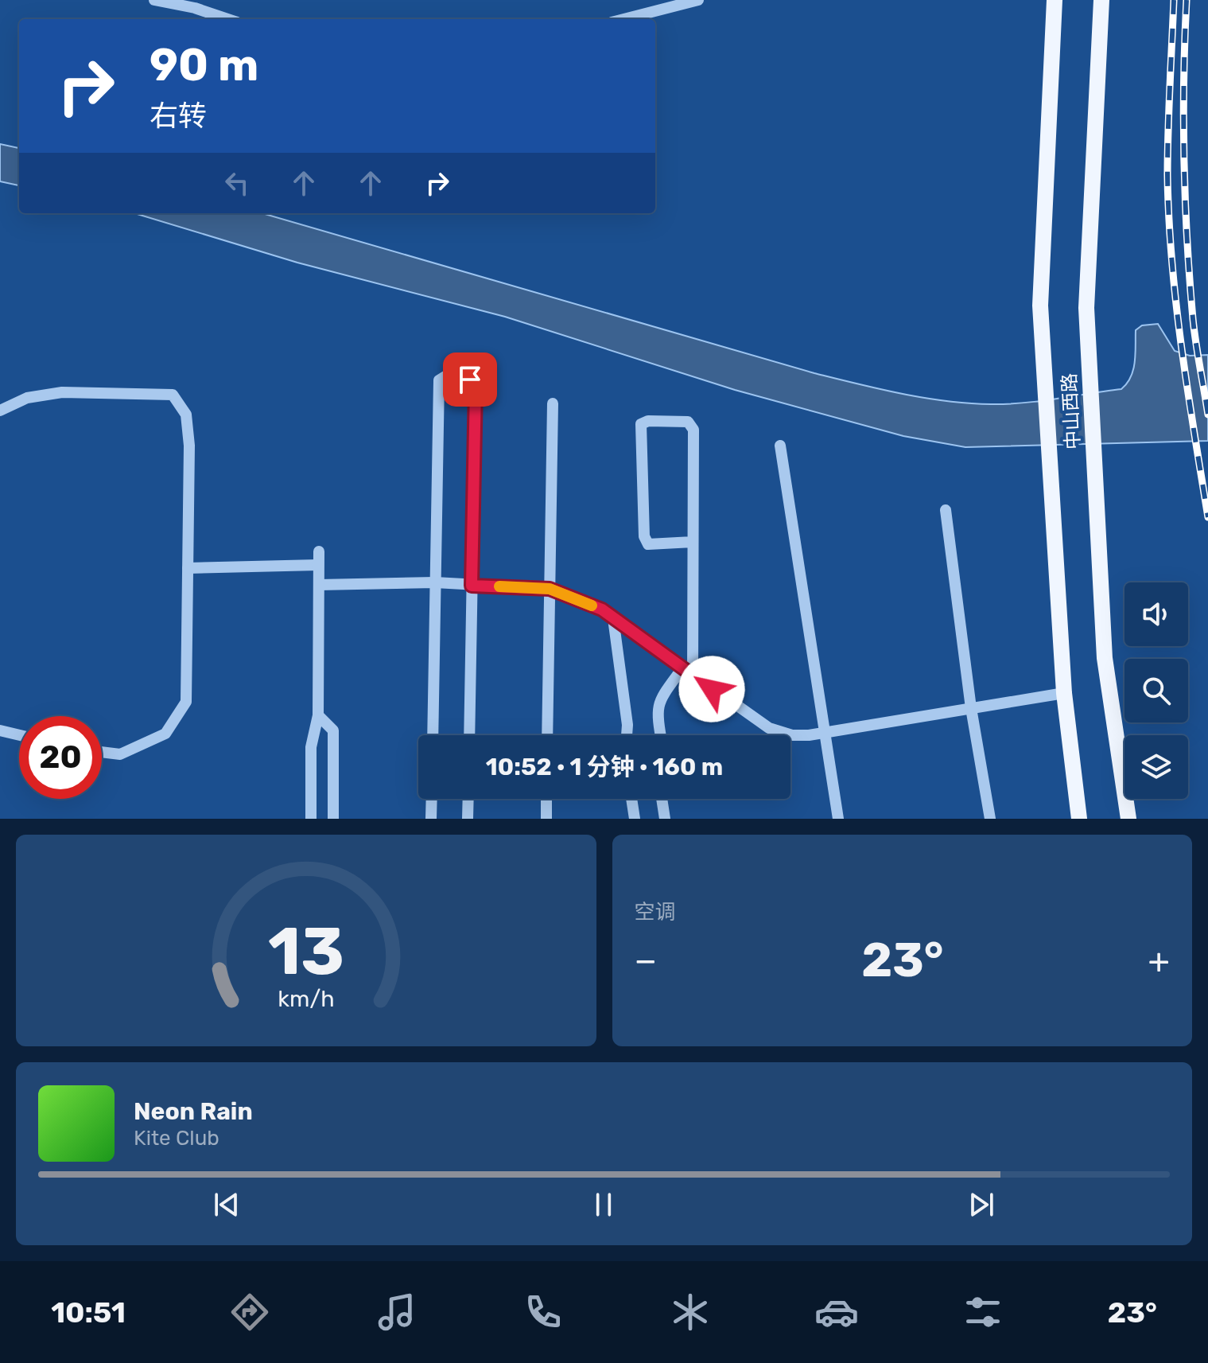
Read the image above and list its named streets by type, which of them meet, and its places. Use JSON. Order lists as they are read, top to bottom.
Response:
{
  "streets": {
    "main road": ["中山西路"]
  },
  "page": {
    "turn": ["90 m", "右转"],
    "limit": "20",
    "trip": "10:52 · 1 分钟 · 160 m",
    "tile": "空调",
    "heat": ["−", "23°", "+"],
    "song": ["Neon Rain", "Kite Club"],
    "tabs": ["10:51", "23°"],
    "gauge": ["13", "km/h"]
  }
}
